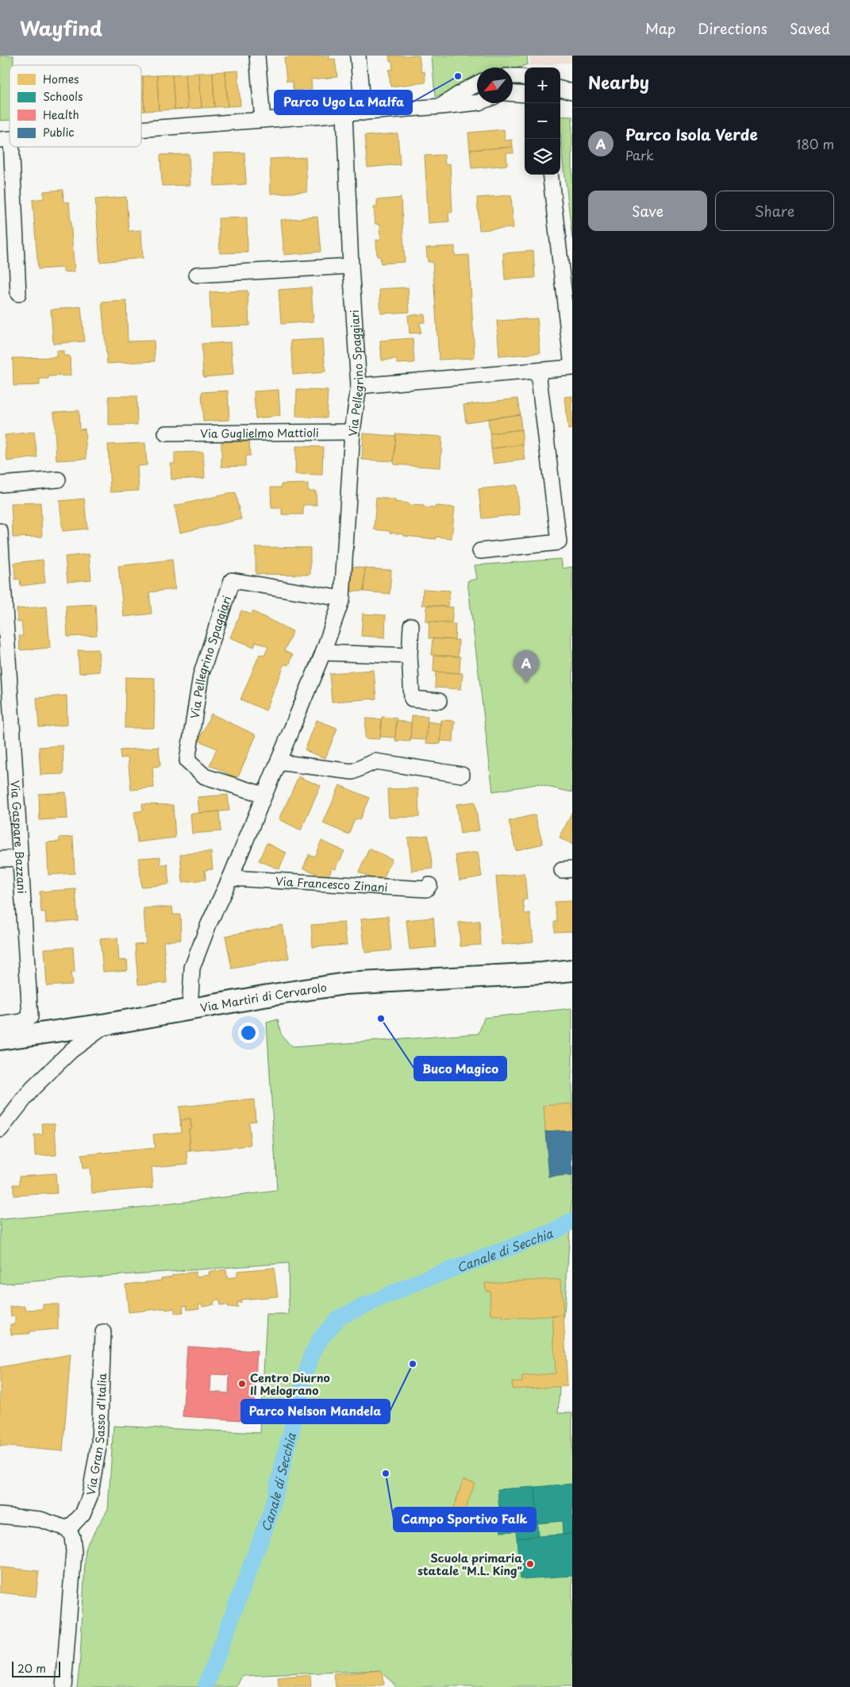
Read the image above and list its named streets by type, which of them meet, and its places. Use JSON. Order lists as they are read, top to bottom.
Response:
{
  "streets": {
    "main road": ["Via Martiri di Cervarolo"],
    "street": [
      "Via Pellegrino Spaggiari",
      "Via Guglielmo Mattioli",
      "Via Gaspare Bazzani",
      "Via Francesco Zinani",
      "Via Gran Sasso d'Italia"
    ]
  },
  "crossings": [
    ["Via Pellegrino Spaggiari", "Via Guglielmo Mattioli"],
    ["Via Pellegrino Spaggiari", "Via Francesco Zinani"],
    ["Via Pellegrino Spaggiari", "Via Martiri di Cervarolo"]
  ],
  "water": ["Canale di Secchia"],
  "places": [
    "Parco Ugo La Malfa",
    "Buco Magico",
    "Parco Nelson Mandela",
    "Centro Diurno Il Melograno",
    "Campo Sportivo Falk",
    "Scuola primaria statale \"M.L. King\""
  ],
  "legend": [
    "Homes",
    "Schools",
    "Health",
    "Public"
  ],
  "scale_bar": "20 m",
  "north": "bottom left",
  "page": {
    "header": "Wayfind",
    "nav": ["Map", "Directions", "Saved"],
    "heading": "Nearby",
    "map_buttons": ["+", "−"],
    "list": [
      {
        "mark": "A",
        "name": "Parco Isola Verde",
        "note": "Park",
        "value": "180 m"
      }
    ],
    "buttons": ["Save", "Share"],
    "pins": "A",
    "scale": "20 m"
  }
}
